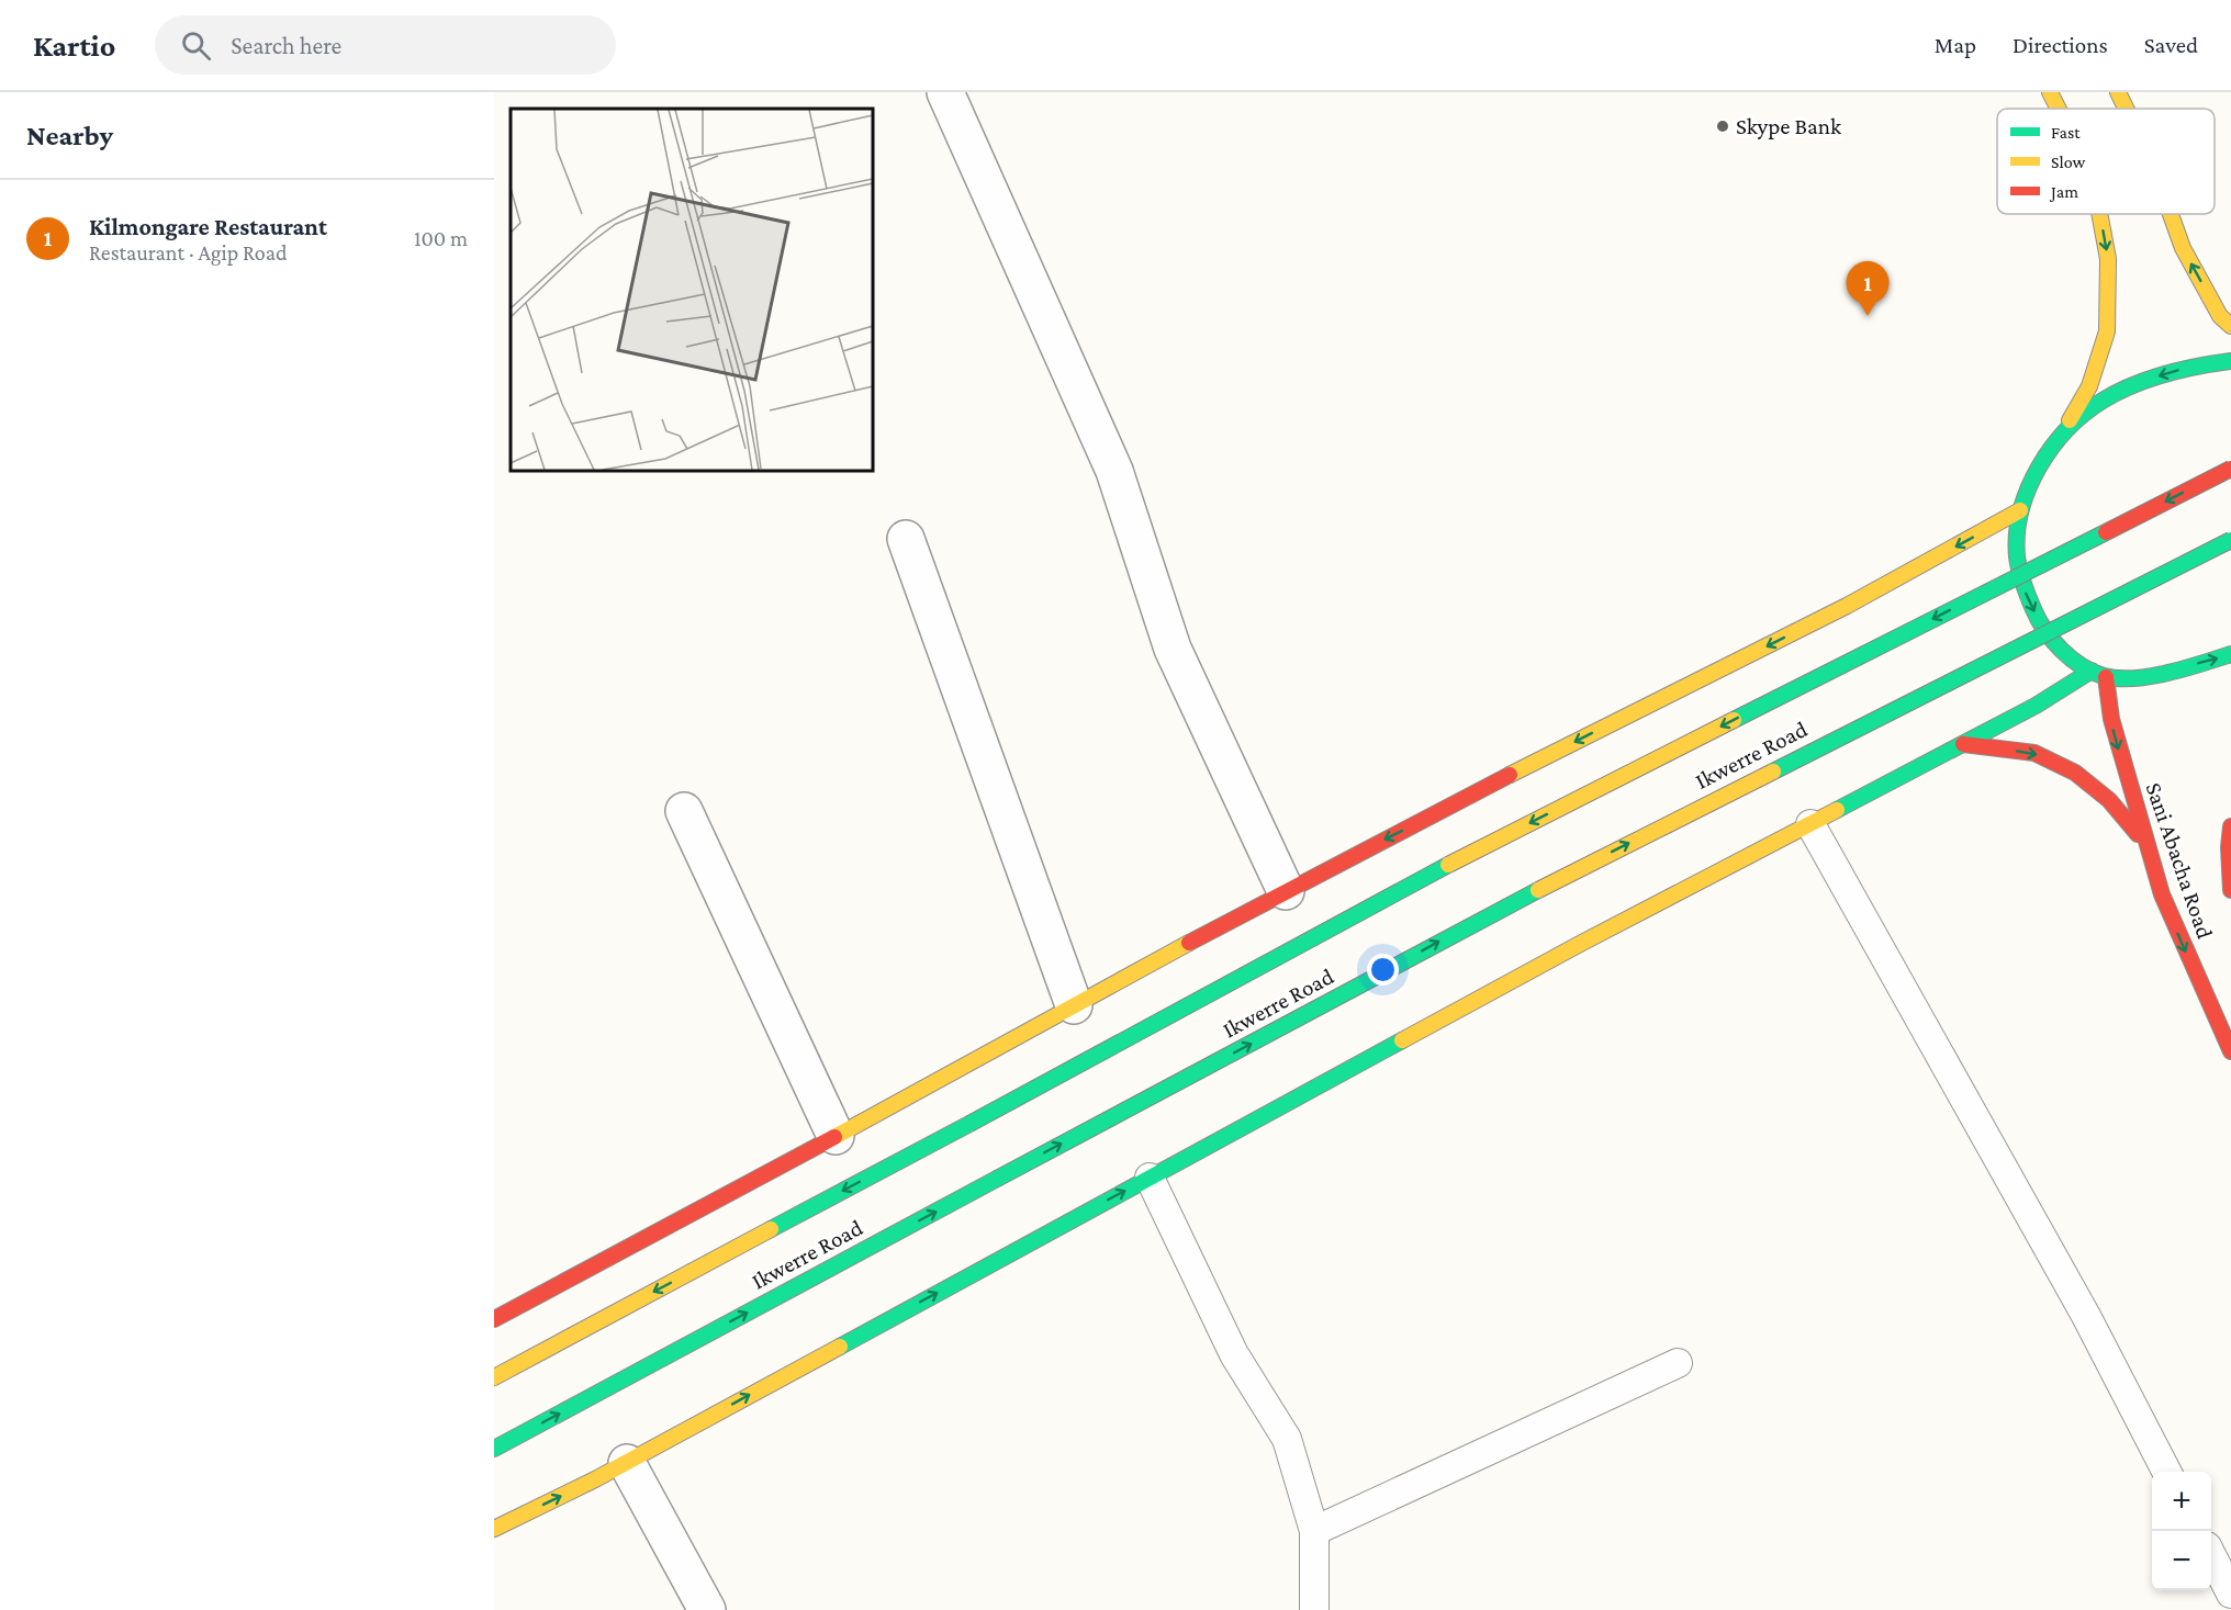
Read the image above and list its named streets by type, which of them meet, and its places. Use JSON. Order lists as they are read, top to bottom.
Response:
{
  "streets": {
    "street": ["Ikwerre Road", "Sani Abacha Road"]
  },
  "one_way": ["Sani Abacha Road"],
  "places": ["Skype Bank"],
  "legend": ["Fast", "Slow", "Jam"],
  "page": {
    "header": "Kartio",
    "search": "Search here",
    "nav": ["Map", "Directions", "Saved"],
    "heading": "Nearby",
    "list": [
      {
        "mark": "1",
        "name": "Kilmongare Restaurant",
        "note": "Restaurant · Agip Road",
        "value": "100 m"
      }
    ],
    "pins": "1",
    "map_buttons": ["+", "−"]
  }
}
